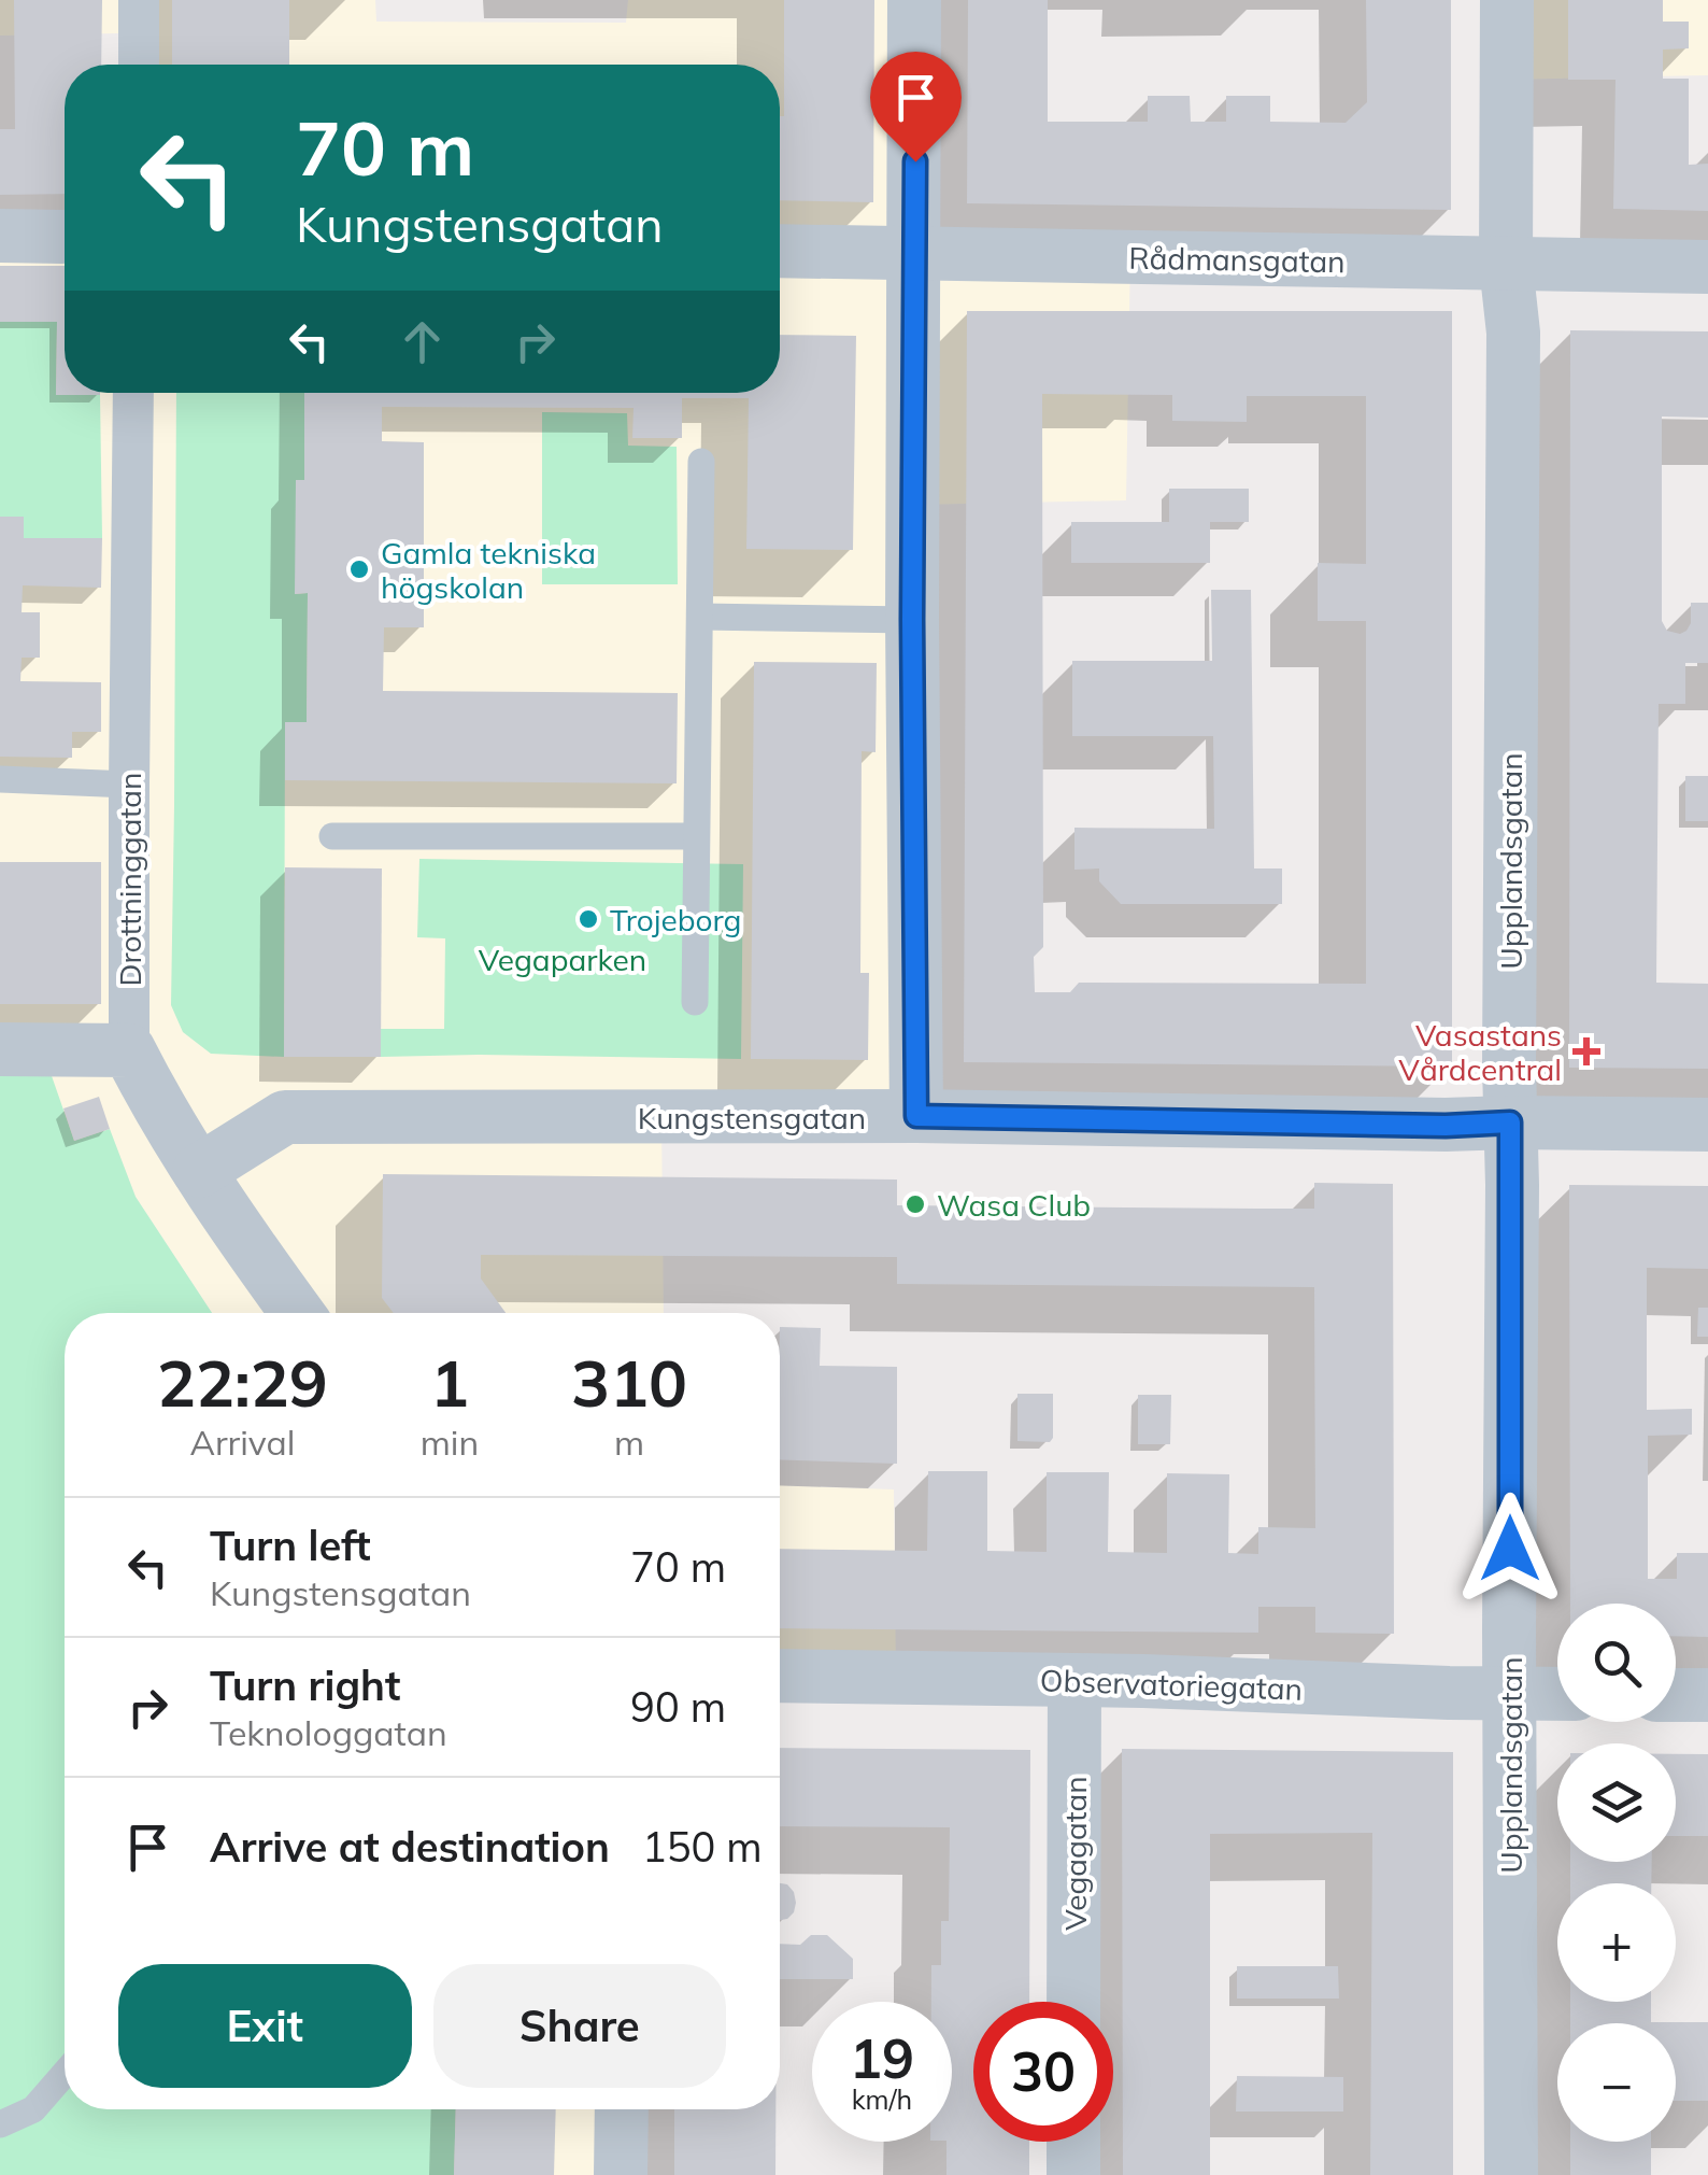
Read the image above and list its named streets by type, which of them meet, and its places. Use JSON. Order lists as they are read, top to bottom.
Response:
{
  "streets": {
    "street": [
      "Rådmansgatan",
      "Upplandsgatan",
      "Drottninggatan",
      "Kungstensgatan",
      "Observatoriegatan",
      "Vegagatan"
    ]
  },
  "crossings": [
    ["Rådmansgatan", "Upplandsgatan"],
    ["Upplandsgatan", "Kungstensgatan"],
    ["Upplandsgatan", "Observatoriegatan"],
    ["Drottninggatan", "Kungstensgatan"],
    ["Observatoriegatan", "Vegagatan"]
  ],
  "parks": ["Vegaparken"],
  "places": {
    "other": ["Gamla tekniska högskolan", "Trojeborg", "Wasa Club"],
    "health": ["Vasastans Vårdcentral"]
  },
  "page": {
    "turn": ["70 m", "Kungstensgatan"],
    "eta": [
      "22:29",
      "Arrival",
      "1",
      "min",
      "310",
      "m"
    ],
    "list": [
      {
        "name": "Turn left",
        "note": "Kungstensgatan",
        "value": "70 m"
      },
      {
        "name": "Turn right",
        "note": "Teknologgatan",
        "value": "90 m"
      },
      {
        "name": "Arrive at destination",
        "value": "150 m"
      }
    ],
    "map_buttons": ["+", "−"],
    "buttons": ["Exit", "Share"],
    "speed": "19 km/h",
    "limit": "30"
  }
}
